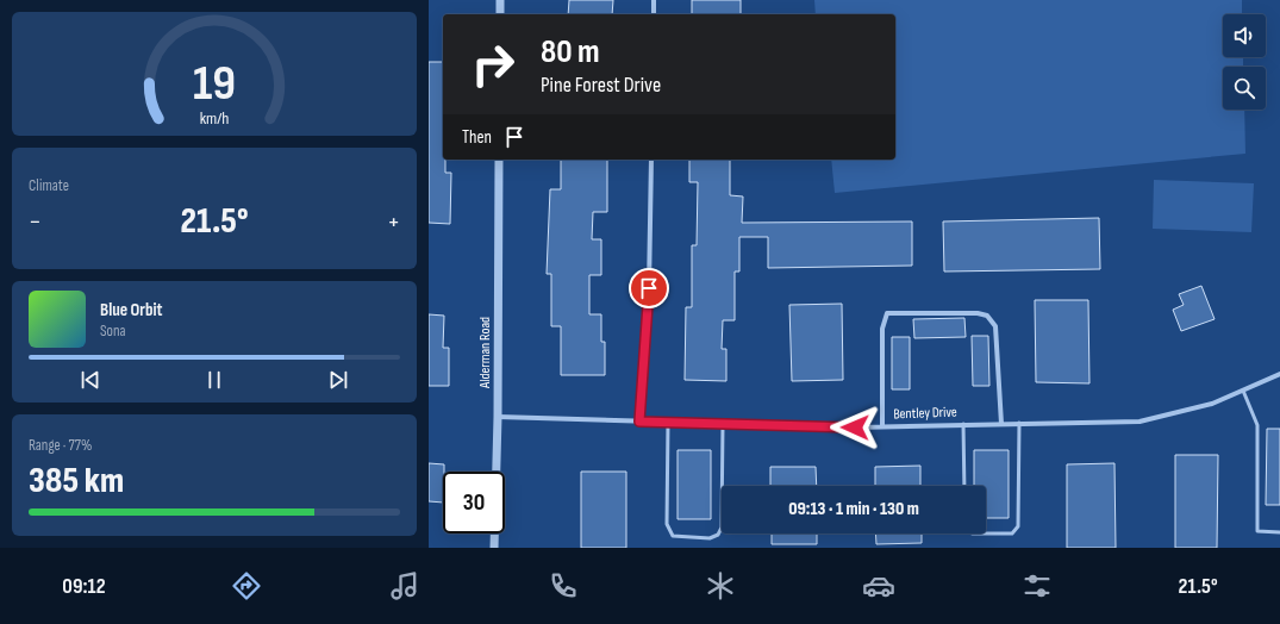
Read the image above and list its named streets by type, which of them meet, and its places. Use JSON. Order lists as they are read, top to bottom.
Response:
{
  "streets": {
    "street": ["Alderman Road", "Bentley Drive"]
  },
  "crossings": [
    ["Alderman Road", "Bentley Drive"]
  ],
  "page": {
    "turn": ["80 m", "Pine Forest Drive"],
    "then": "Then",
    "tile": [
      "Climate",
      ["Range · 77%", "385 km"]
    ],
    "heat": ["−", "21.5°", "+"],
    "song": ["Blue Orbit", "Sona"],
    "limit": "30",
    "trip": "09:13 · 1 min · 130 m",
    "tabs": ["09:12", "21.5°"],
    "gauge": ["19", "km/h"]
  }
}
